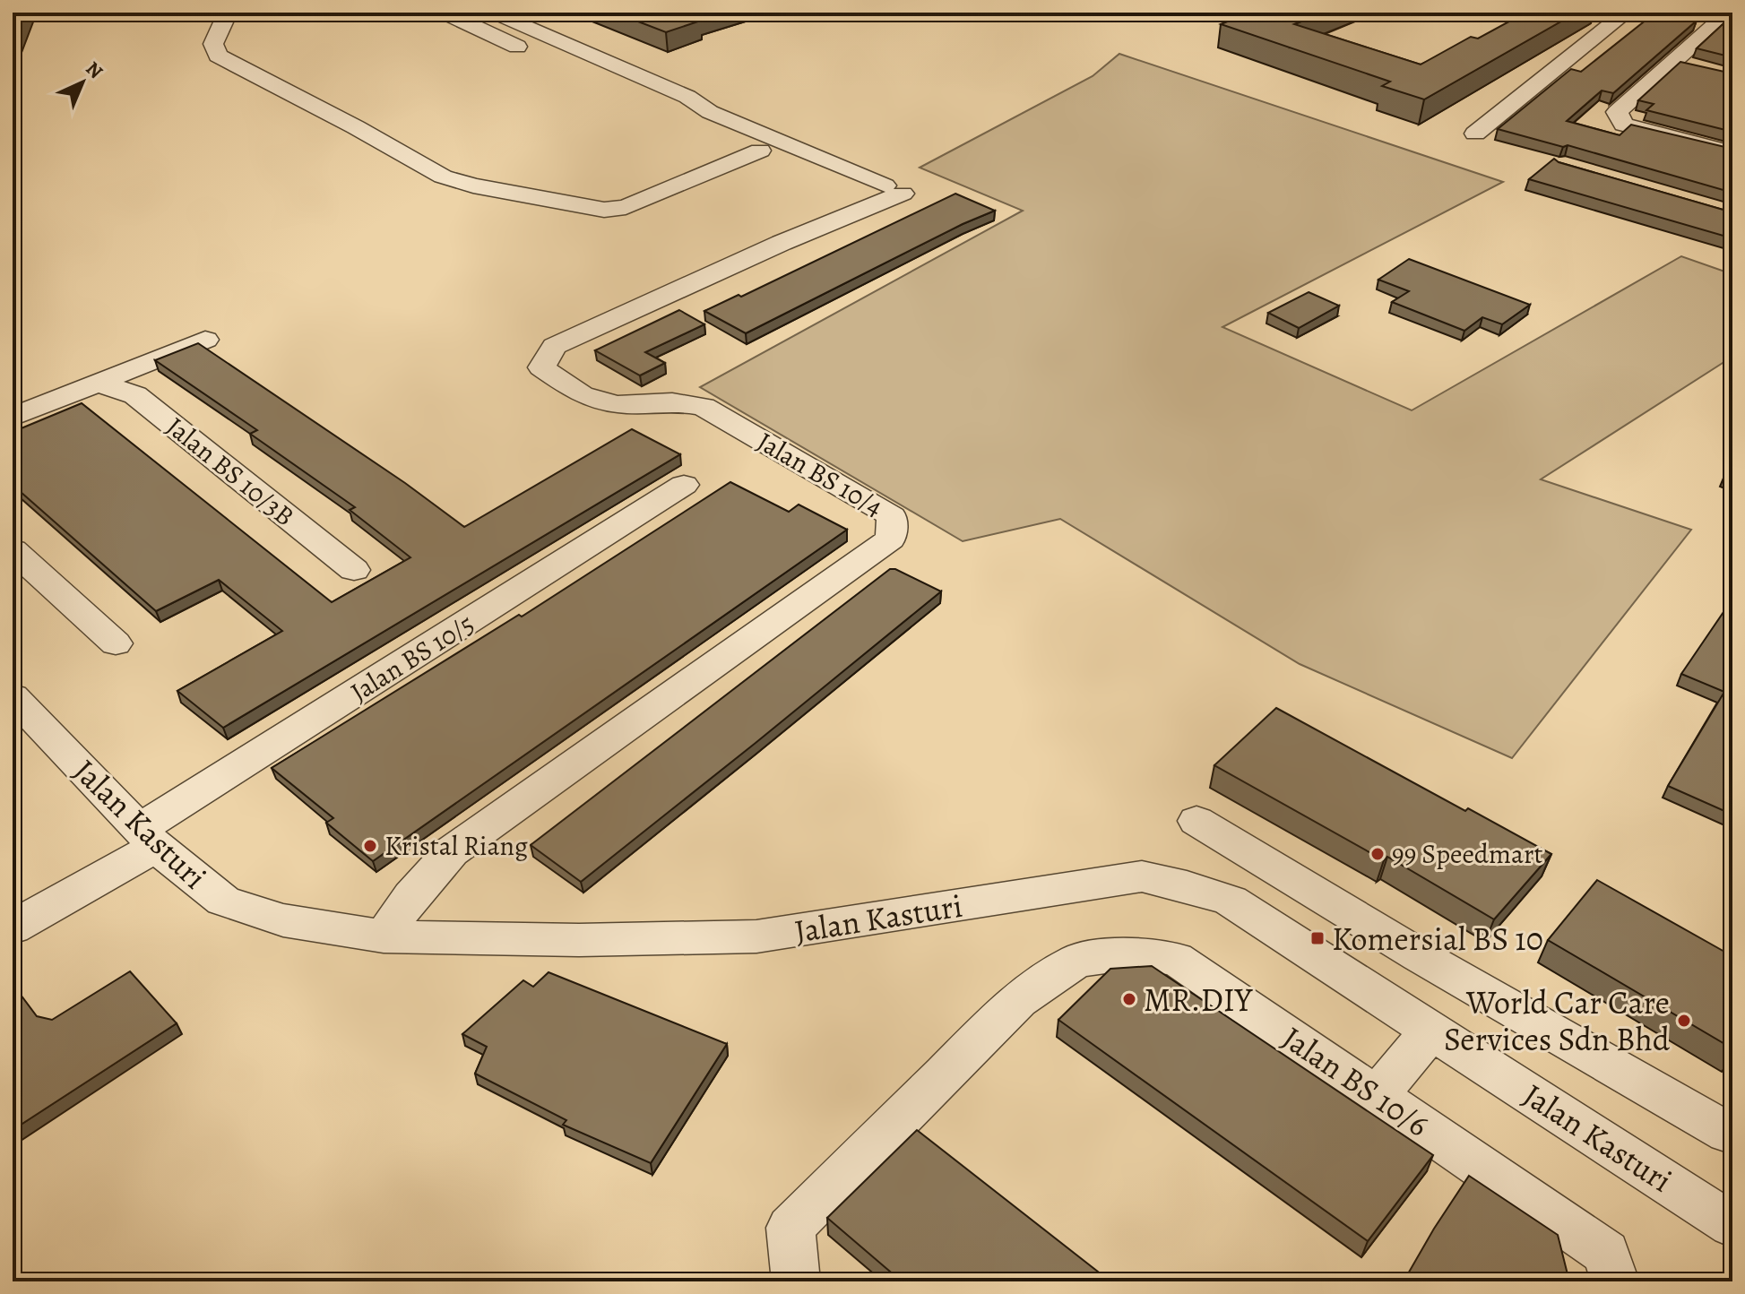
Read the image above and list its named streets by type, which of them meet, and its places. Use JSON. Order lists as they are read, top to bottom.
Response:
{
  "streets": {
    "street": [
      "Jalan BS 10/3B",
      "Jalan BS 10/4",
      "Jalan BS 10/5",
      "Jalan Kasturi",
      "Jalan BS 10/6"
    ]
  },
  "crossings": [
    ["Jalan BS 10/4", "Jalan Kasturi"],
    ["Jalan BS 10/5", "Jalan Kasturi"]
  ],
  "places": {
    "other": [
      "Kristal Riang",
      "99 Speedmart",
      "MR.DIY",
      "World Car Care Services Sdn Bhd"
    ],
    "transit": ["Komersial BS 10"]
  },
  "north": "top right"
}
